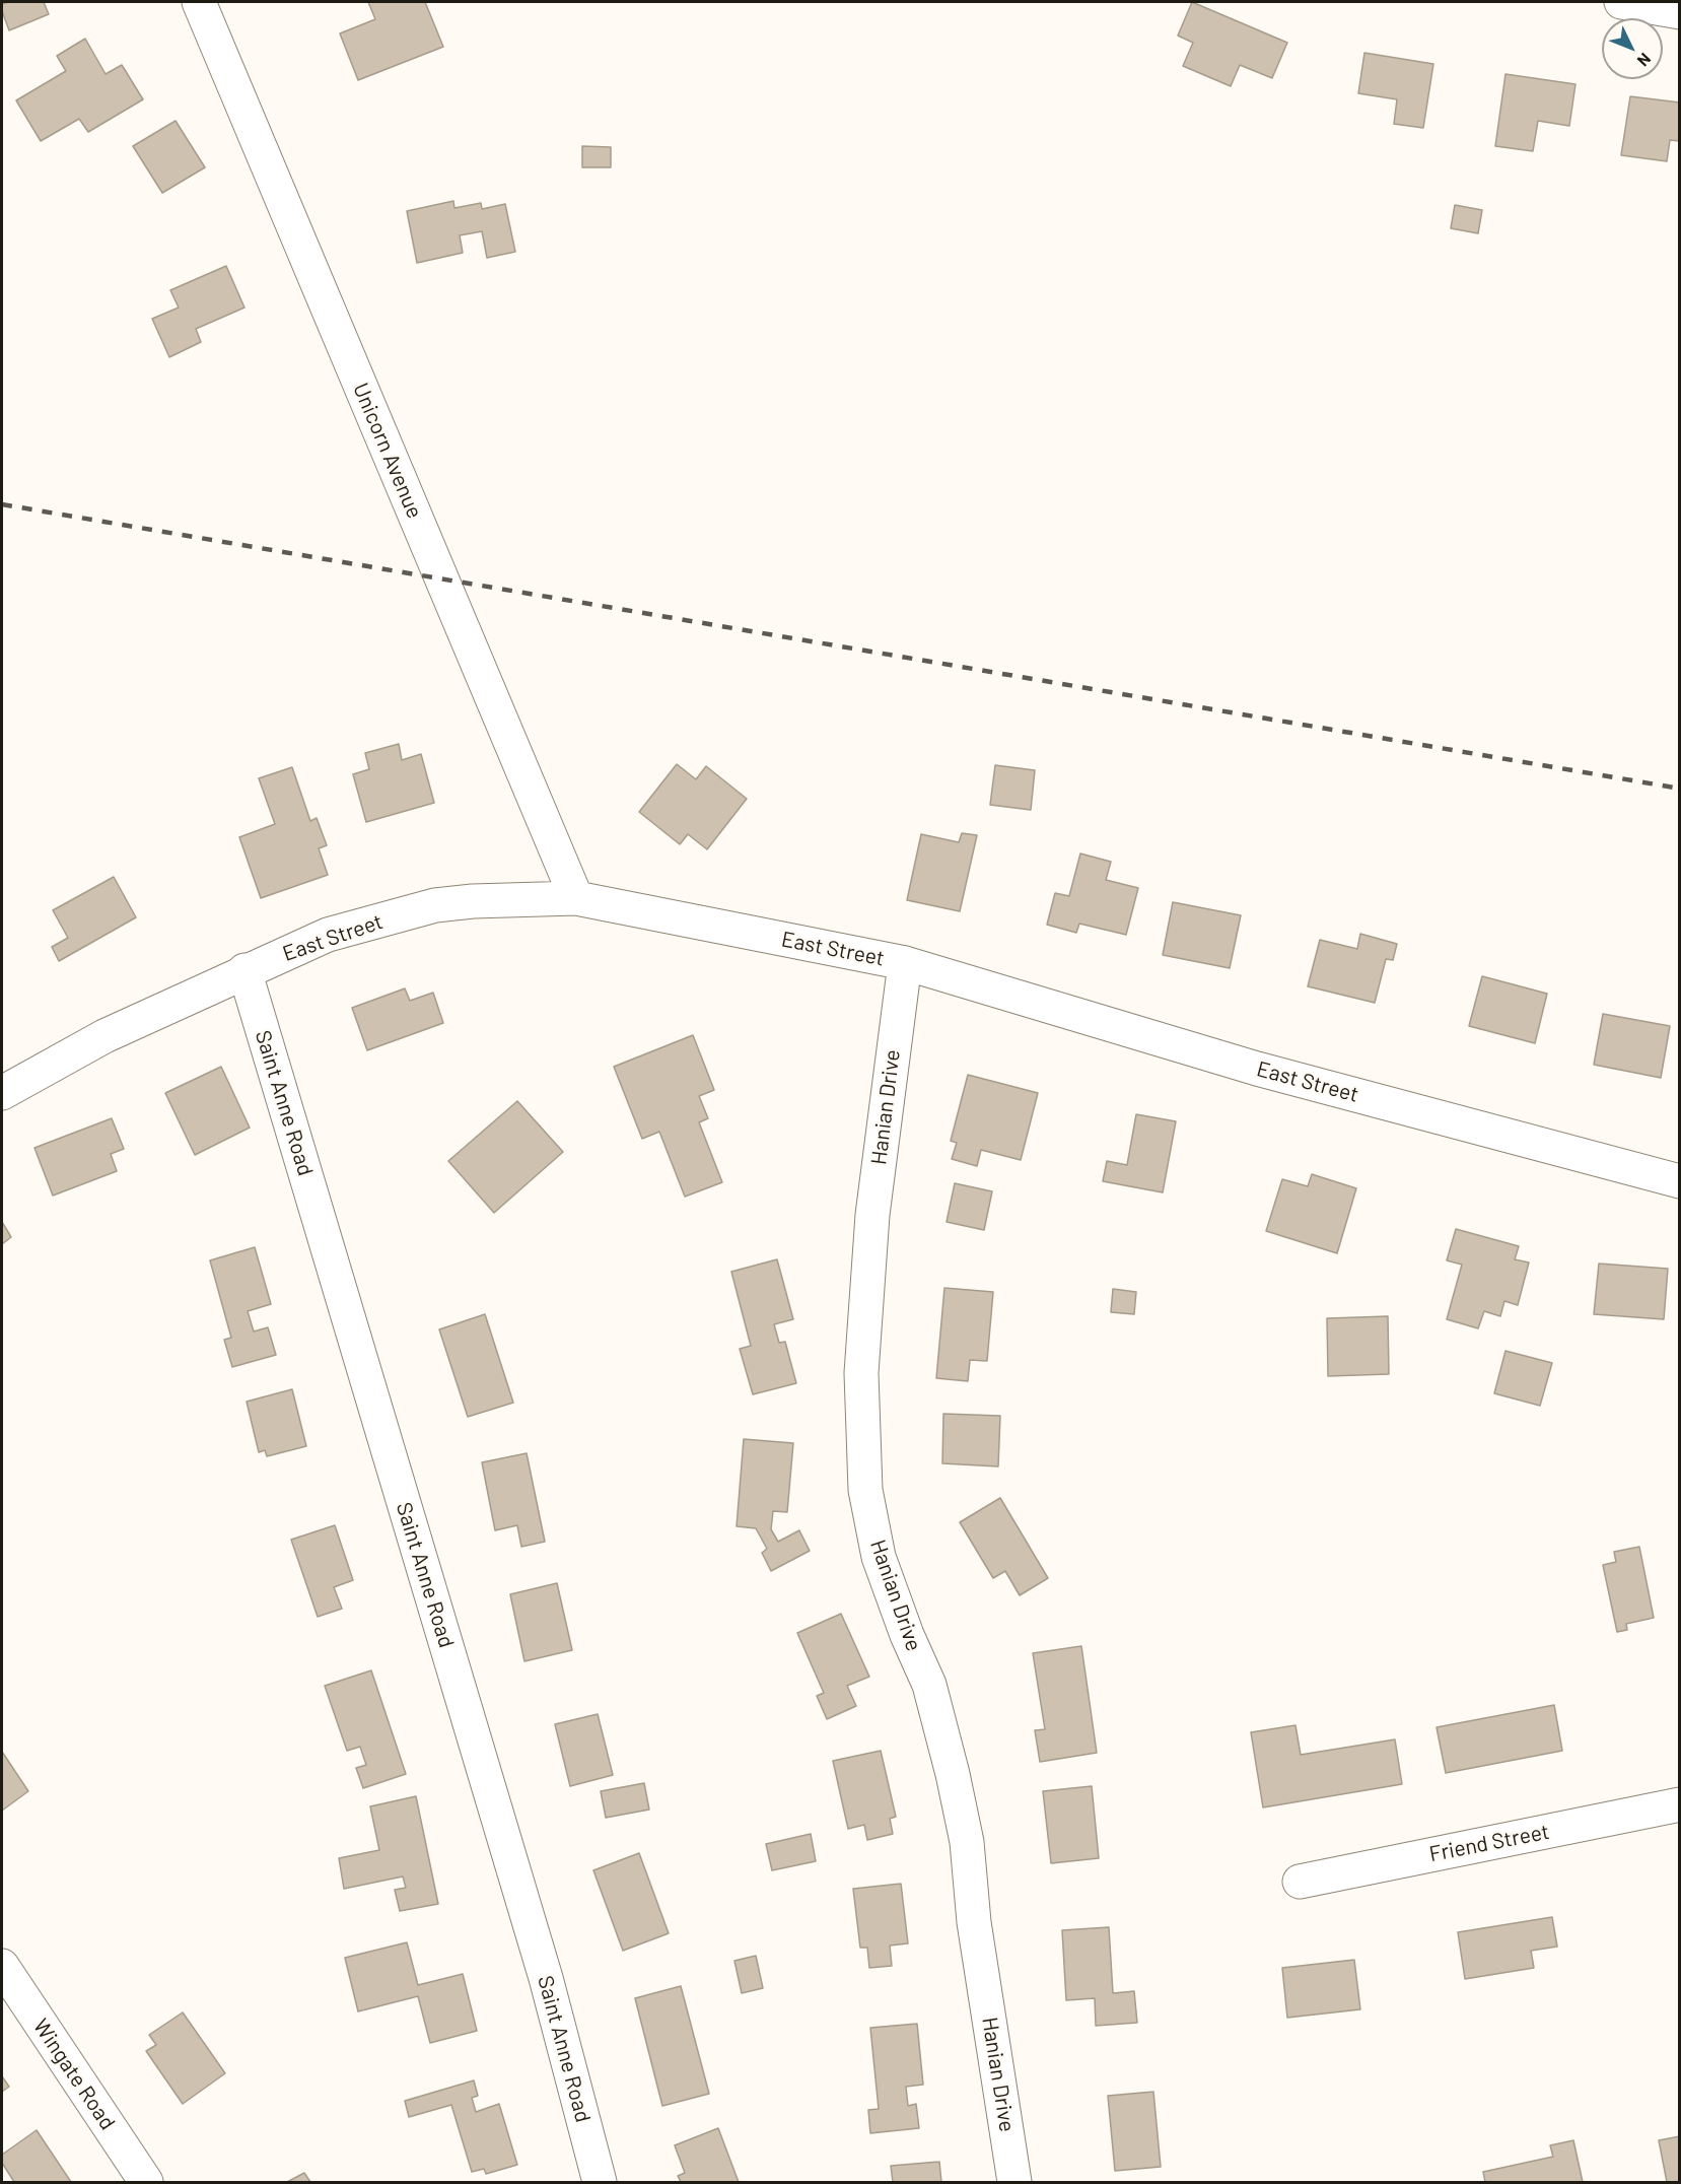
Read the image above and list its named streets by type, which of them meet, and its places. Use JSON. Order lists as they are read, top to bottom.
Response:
{
  "streets": {
    "street": [
      "Unicorn Avenue",
      "East Street",
      "Saint Anne Road",
      "Hanian Drive",
      "Friend Street",
      "Wingate Road"
    ]
  },
  "crossings": [
    ["Unicorn Avenue", "East Street"],
    ["East Street", "Saint Anne Road"],
    ["East Street", "Hanian Drive"]
  ],
  "north": "bottom right"
}
